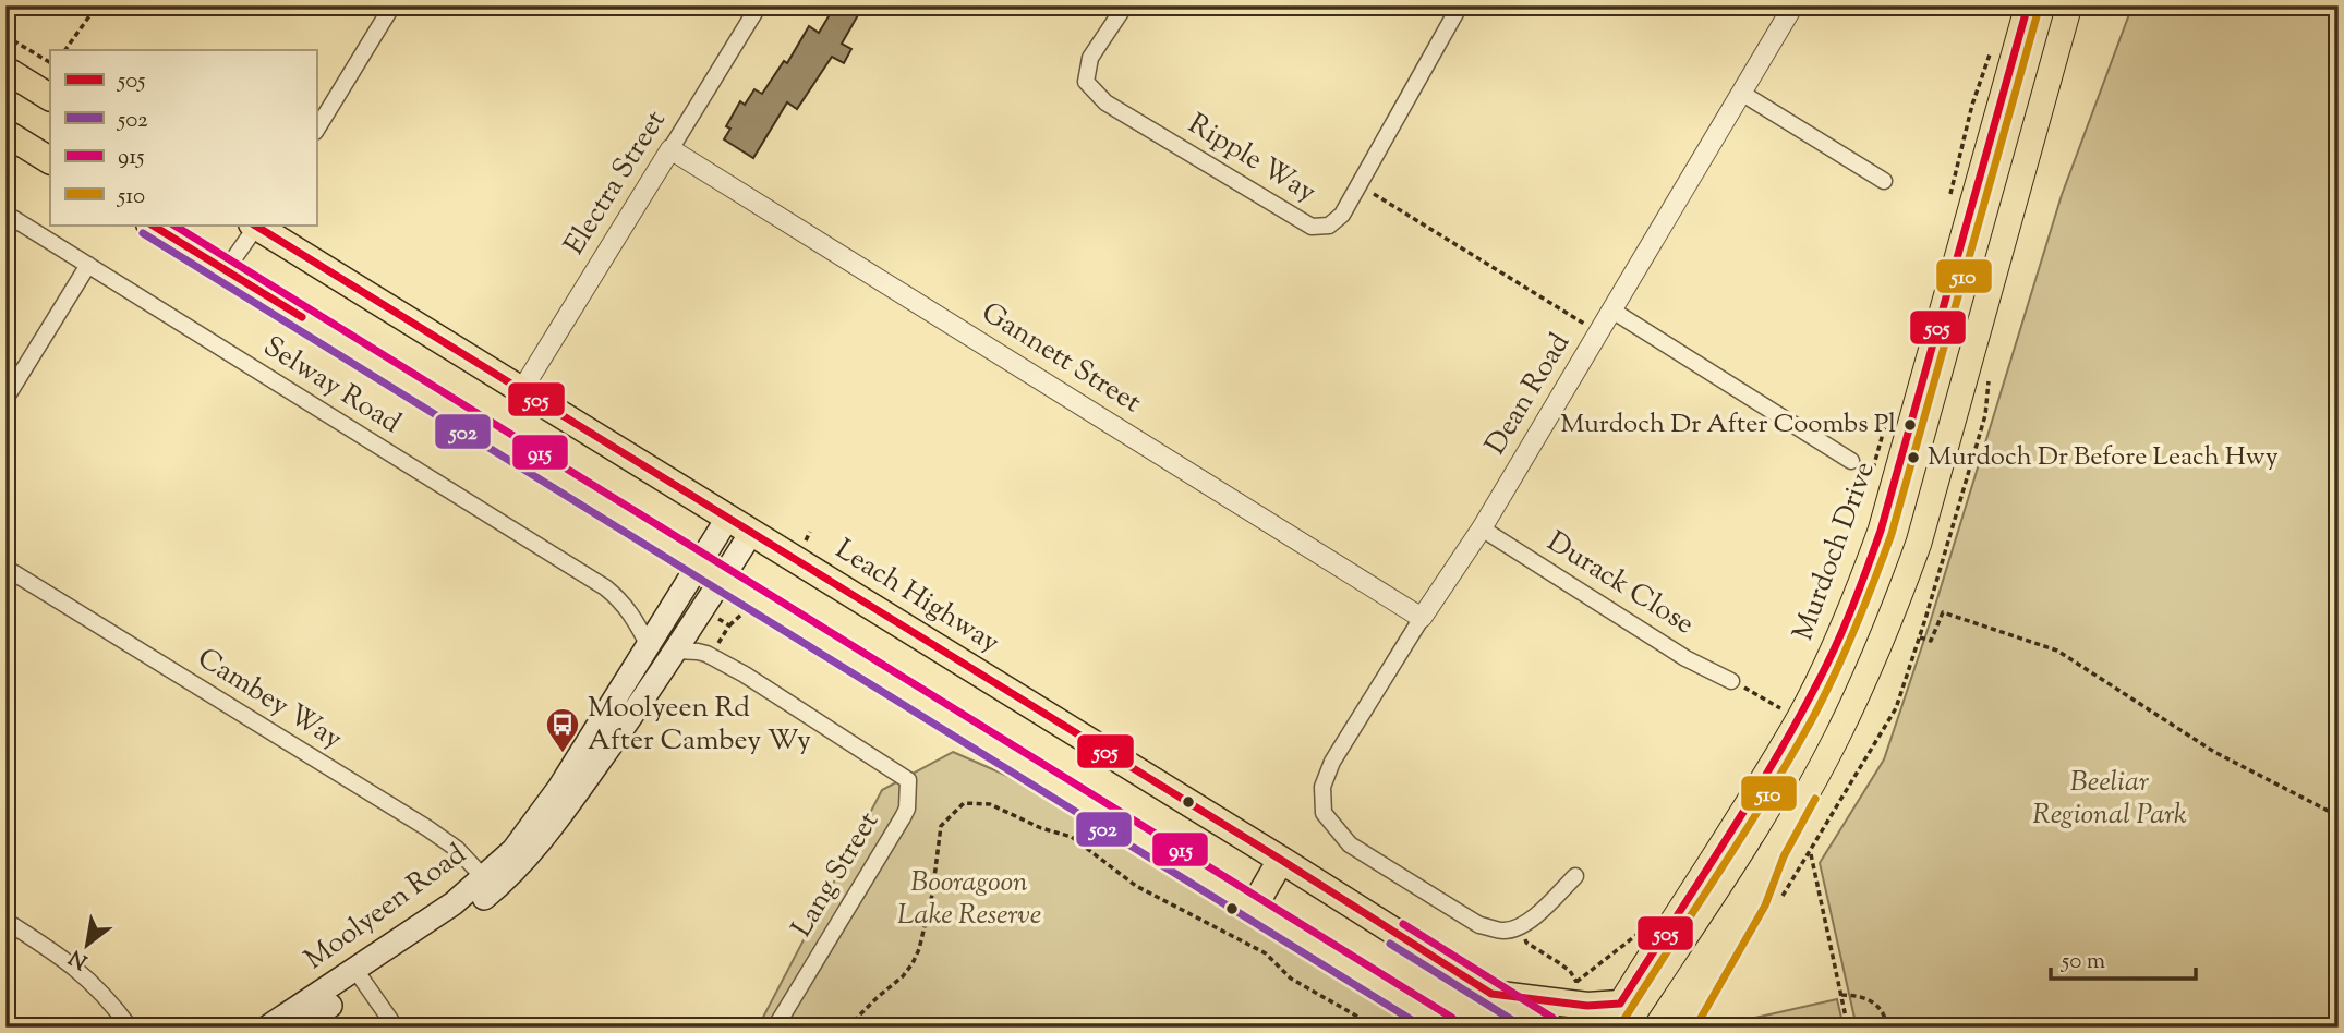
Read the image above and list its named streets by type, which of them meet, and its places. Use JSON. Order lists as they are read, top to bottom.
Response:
{
  "streets": {
    "highway": ["Leach Highway"],
    "main road": ["Murdoch Drive", "Moolyeen Road"],
    "street": [
      "Ripple Way",
      "Electra Street",
      "Gannett Street",
      "Selway Road",
      "Dean Road",
      "Durack Close",
      "Cambey Way",
      "Lang Street"
    ]
  },
  "crossings": [
    ["Electra Street", "Gannett Street"],
    ["Electra Street", "Leach Highway"],
    ["Gannett Street", "Dean Road"],
    ["Selway Road", "Moolyeen Road"],
    ["Dean Road", "Durack Close"],
    ["Leach Highway", "Moolyeen Road"],
    ["Cambey Way", "Moolyeen Road"],
    ["Lang Street", "Moolyeen Road"]
  ],
  "parks": ["Beeliar Regional Park", "Booragoon Lake Reserve"],
  "places": {
    "other": ["Murdoch Dr After Coombs Pl", "Murdoch Dr Before Leach Hwy"],
    "bus stop": ["Moolyeen Rd After Cambey Wy"]
  },
  "lines": [
    "transit line 505",
    "transit line 510",
    "transit line 915",
    "transit line 502"
  ],
  "legend": [
    "505",
    "502",
    "915",
    "510"
  ],
  "scale_bar": "50 m",
  "north": "bottom left"
}
